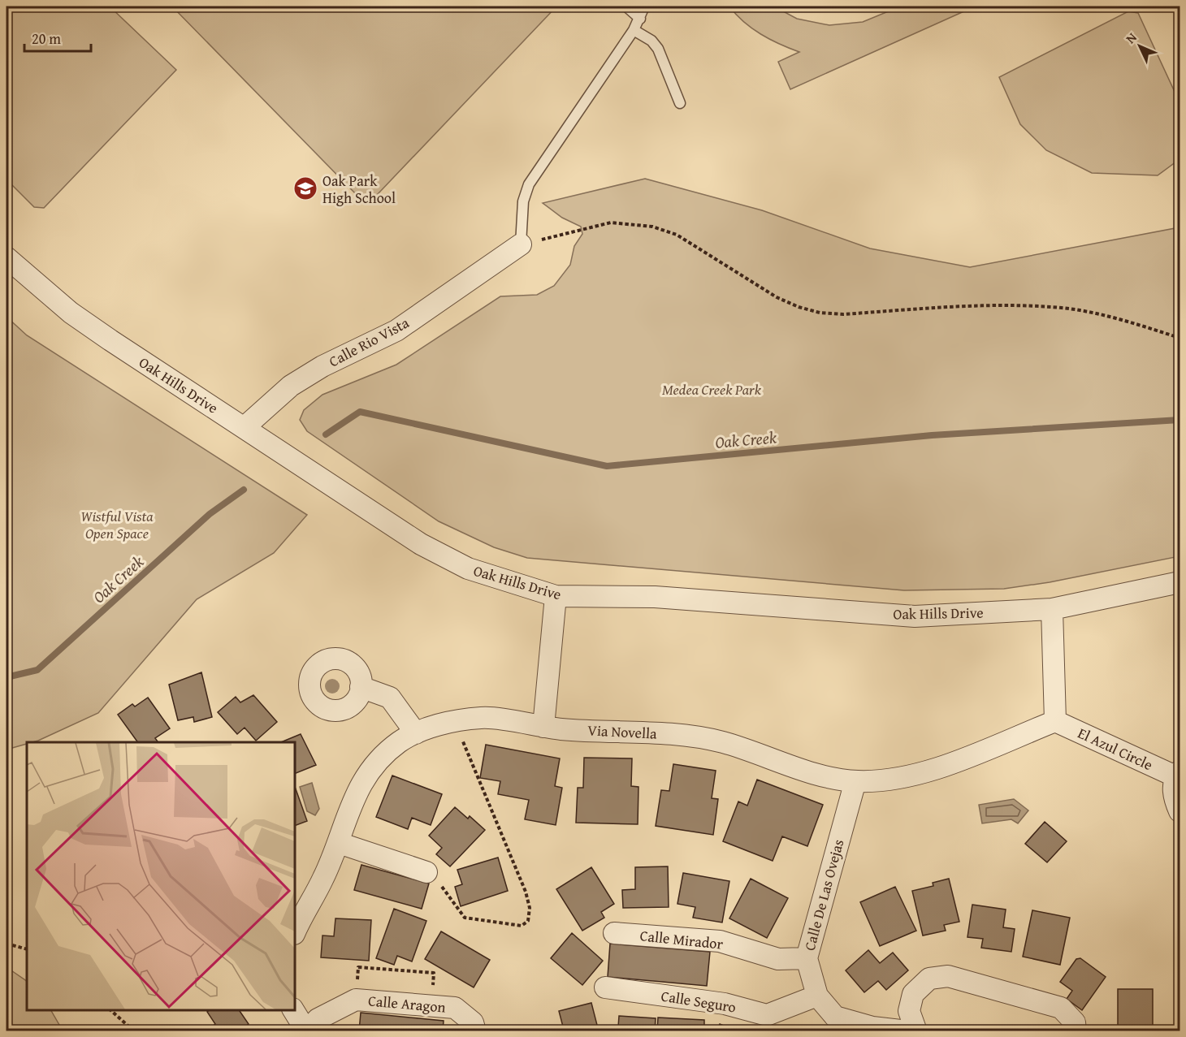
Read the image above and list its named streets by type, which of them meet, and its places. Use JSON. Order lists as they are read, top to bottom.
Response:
{
  "streets": {
    "street": [
      "Calle Rio Vista",
      "Oak Hills Drive",
      "Via Novella",
      "El Azul Circle",
      "Calle De Las Ovejas",
      "Calle Mirador",
      "Calle Seguro",
      "Calle Aragon"
    ]
  },
  "crossings": [
    ["Calle Rio Vista", "Oak Hills Drive"],
    ["Via Novella", "El Azul Circle"],
    ["Via Novella", "Calle De Las Ovejas"],
    ["Calle De Las Ovejas", "Calle Mirador"],
    ["Calle De Las Ovejas", "Calle Seguro"]
  ],
  "water": ["Oak Creek"],
  "parks": ["Medea Creek Park", "Wistful Vista Open Space"],
  "places": {
    "school or university": ["Oak Park High School"]
  },
  "scale_bar": "20 m",
  "north": "top left"
}
